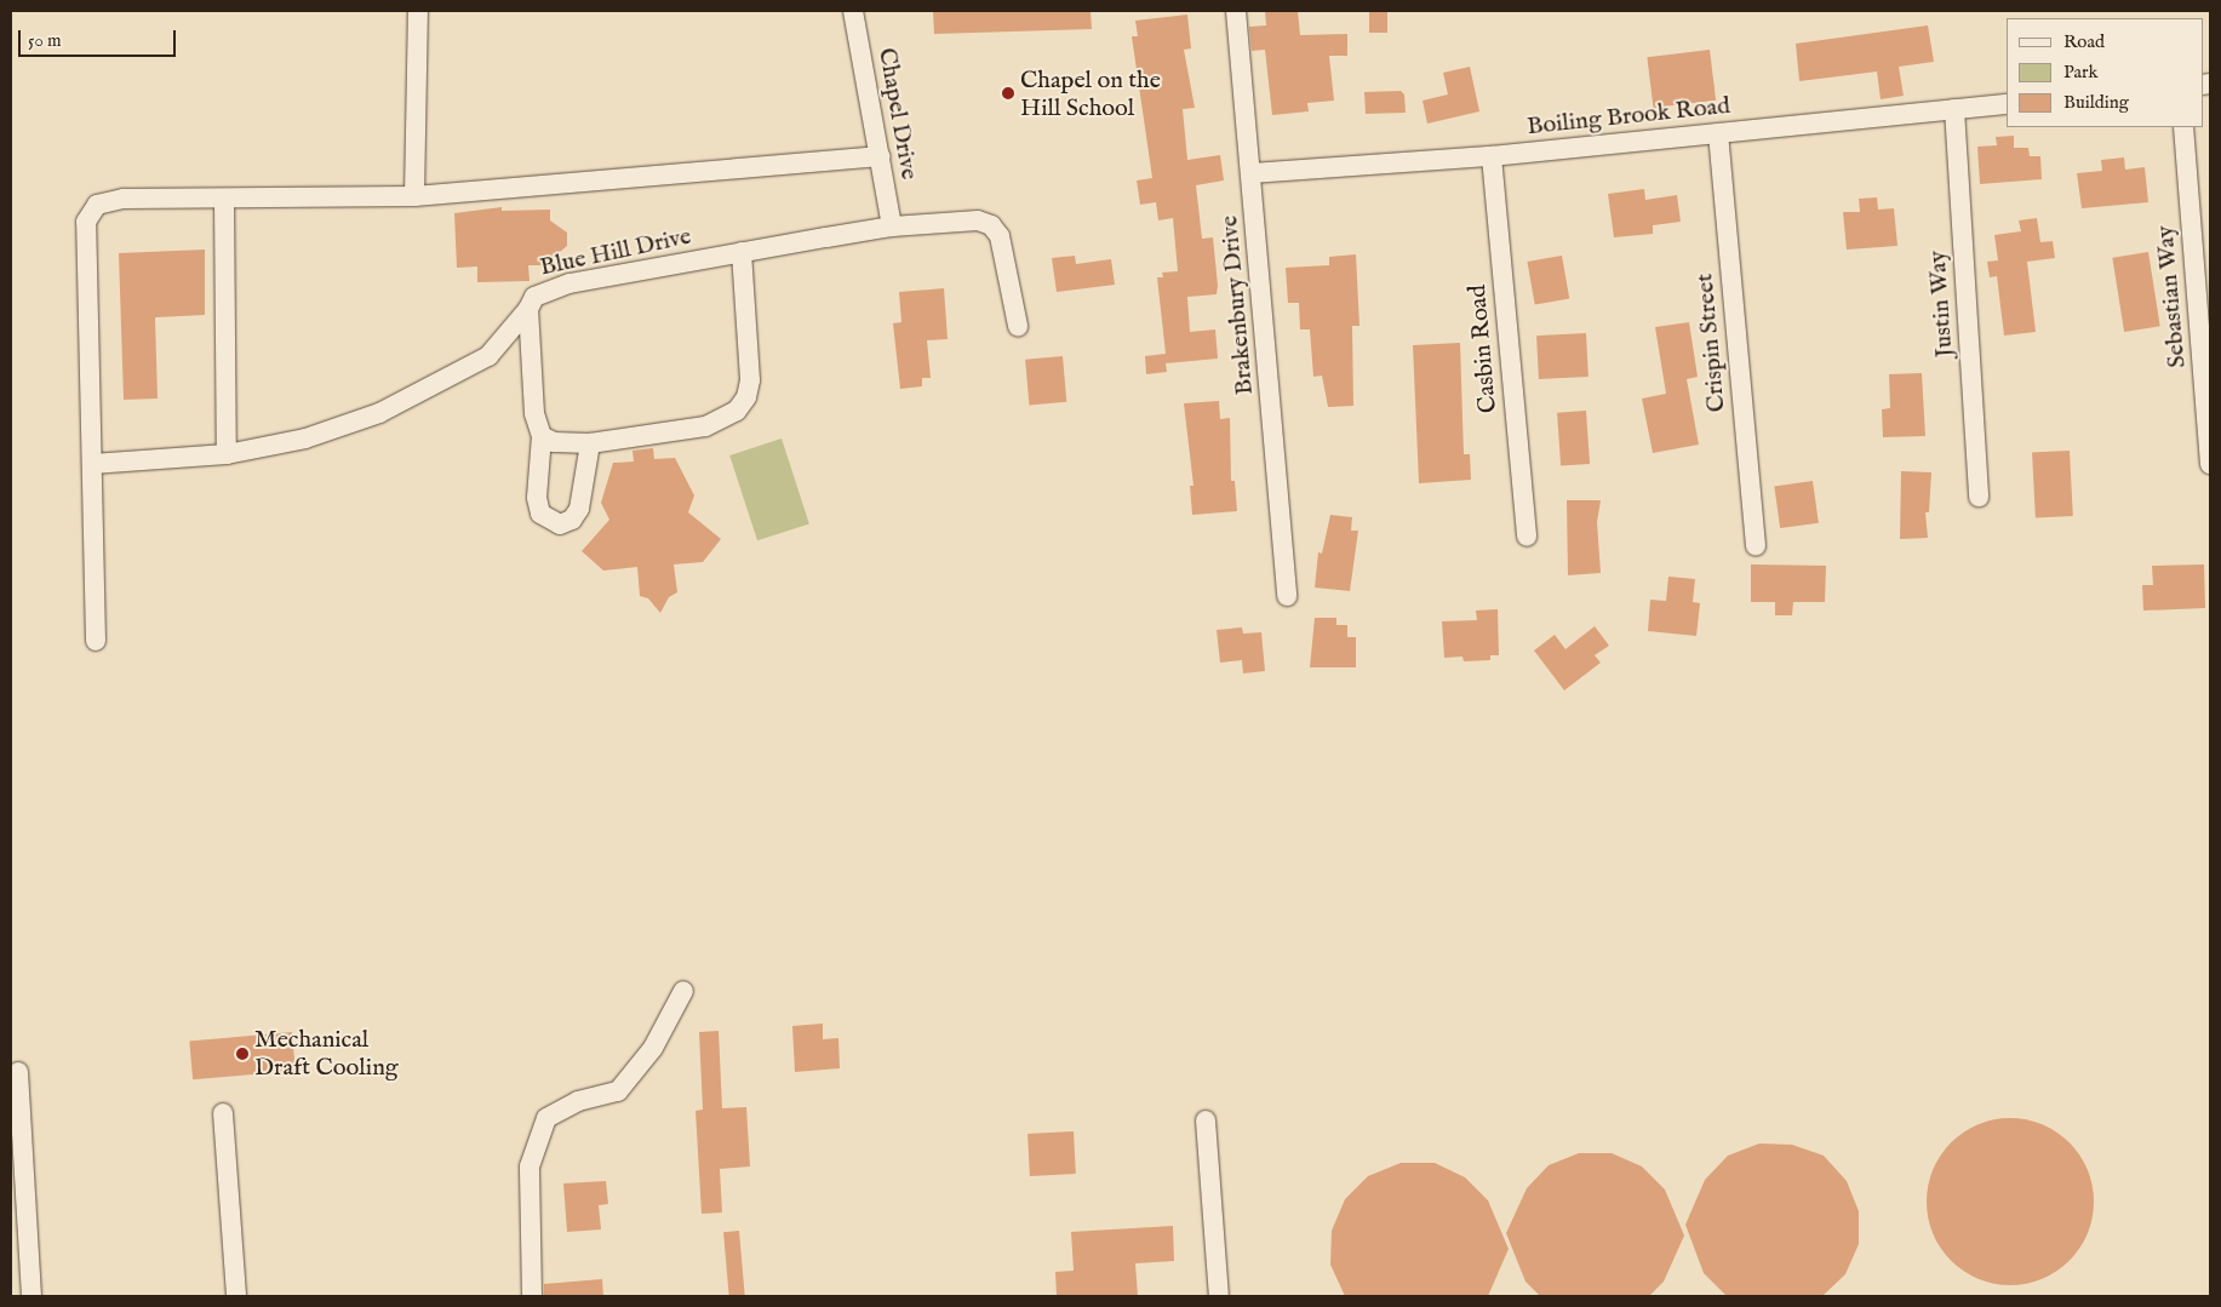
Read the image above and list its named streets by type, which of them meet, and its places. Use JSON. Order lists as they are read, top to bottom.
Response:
{
  "streets": {
    "street": [
      "Chapel Drive",
      "Boiling Brook Road",
      "Blue Hill Drive",
      "Sebastian Way",
      "Justin Way",
      "Brakenbury Drive",
      "Crispin Street",
      "Casbin Road"
    ]
  },
  "crossings": [
    ["Chapel Drive", "Blue Hill Drive"],
    ["Boiling Brook Road", "Justin Way"],
    ["Boiling Brook Road", "Brakenbury Drive"],
    ["Boiling Brook Road", "Crispin Street"],
    ["Boiling Brook Road", "Casbin Road"]
  ],
  "places": ["Chapel on the Hill School", "Mechanical Draft Cooling"],
  "legend": ["Road", "Park", "Building"],
  "scale_bar": "50 m"
}
